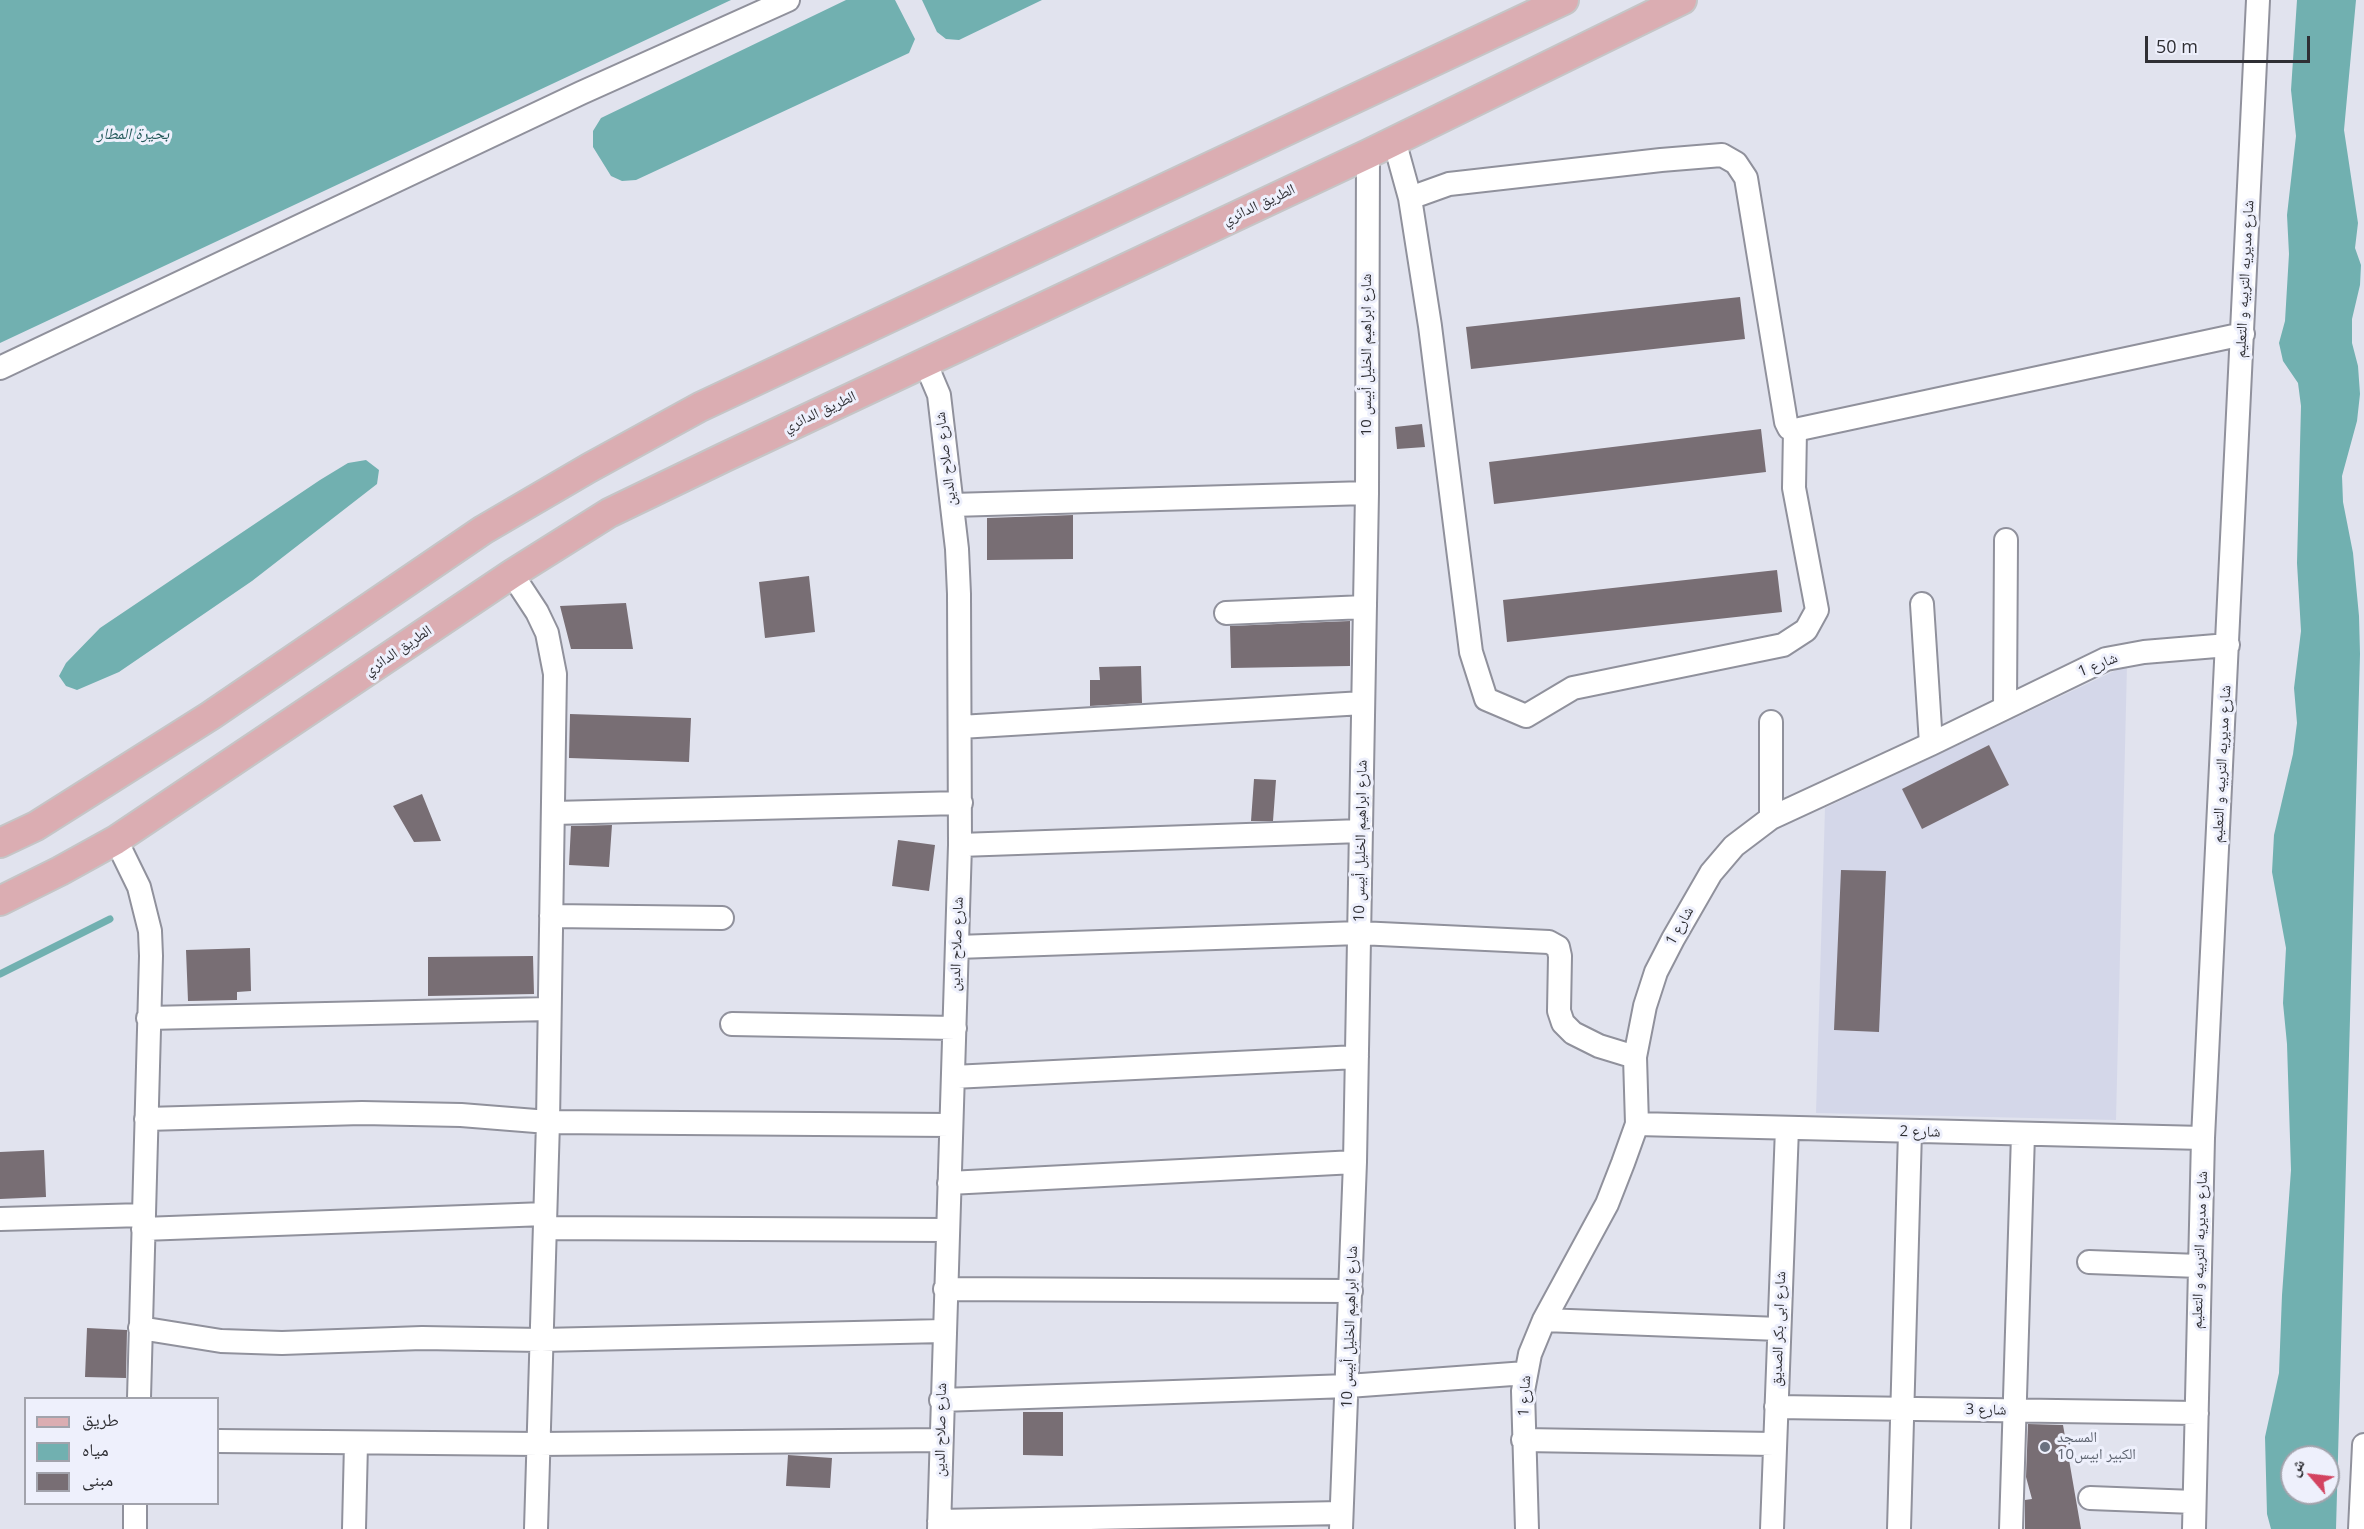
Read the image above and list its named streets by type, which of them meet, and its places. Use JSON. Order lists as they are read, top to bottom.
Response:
{
  "streets": {
    "main road": ["الطريق الدائري"],
    "street": [
      "شارع مديريه التربيه و التعليم",
      "شارع ابراهيم الخليل أبيس 10",
      "شارع صلاح الدين",
      "شارع 1",
      "شارع 2",
      "شارع ابى بكر الصديق",
      "شارع 3"
    ]
  },
  "crossings": [
    ["الطريق الدائري", "شارع ابراهيم الخليل أبيس 10"],
    ["الطريق الدائري", "شارع صلاح الدين"],
    ["شارع مديريه التربيه و التعليم", "شارع 1"],
    ["شارع مديريه التربيه و التعليم", "شارع 2"],
    ["شارع مديريه التربيه و التعليم", "شارع 3"],
    ["شارع 1", "شارع 2"],
    ["شارع 2", "شارع ابى بكر الصديق"],
    ["شارع ابى بكر الصديق", "شارع 3"]
  ],
  "water": ["بحيرة المطار"],
  "places": ["المسجد الكبير ابيس10"],
  "legend": ["طريق", "مياه", "مبنى"],
  "scale_bar": "50 m",
  "north": "top left"
}
